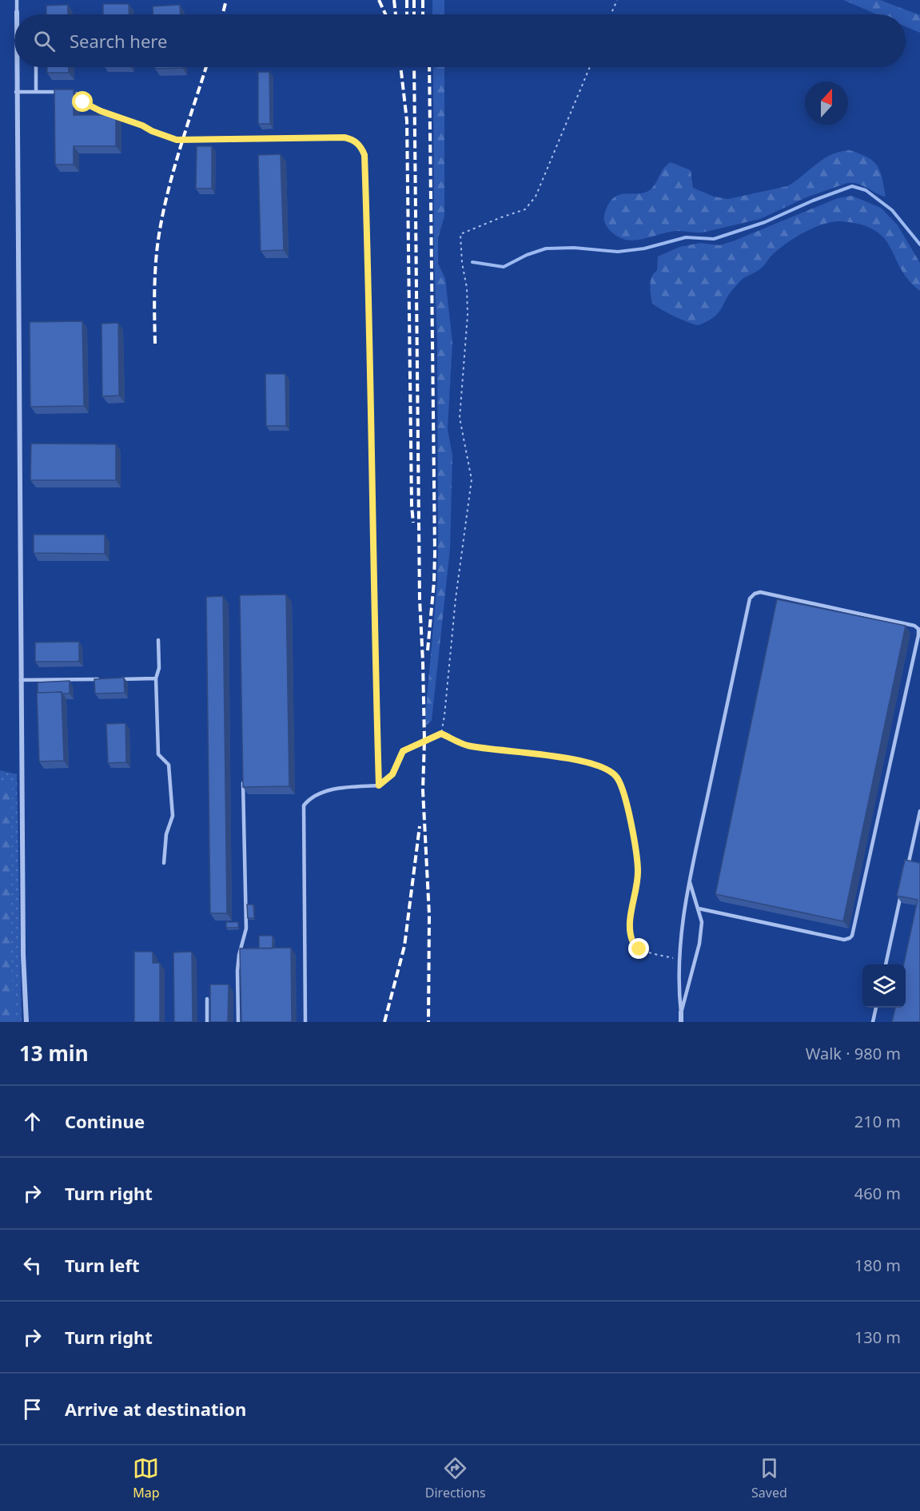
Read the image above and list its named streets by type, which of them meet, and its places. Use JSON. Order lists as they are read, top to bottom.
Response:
{
  "north": "top",
  "page": {
    "search": "Search here",
    "heading": ["13 min", "Walk · 980 m"],
    "list": [
      ["Continue", "210 m"],
      ["Turn right", "460 m"],
      ["Turn left", "180 m"],
      ["Turn right", "130 m"],
      "Arrive at destination"
    ],
    "nav": ["Map", "Directions", "Saved"]
  }
}
